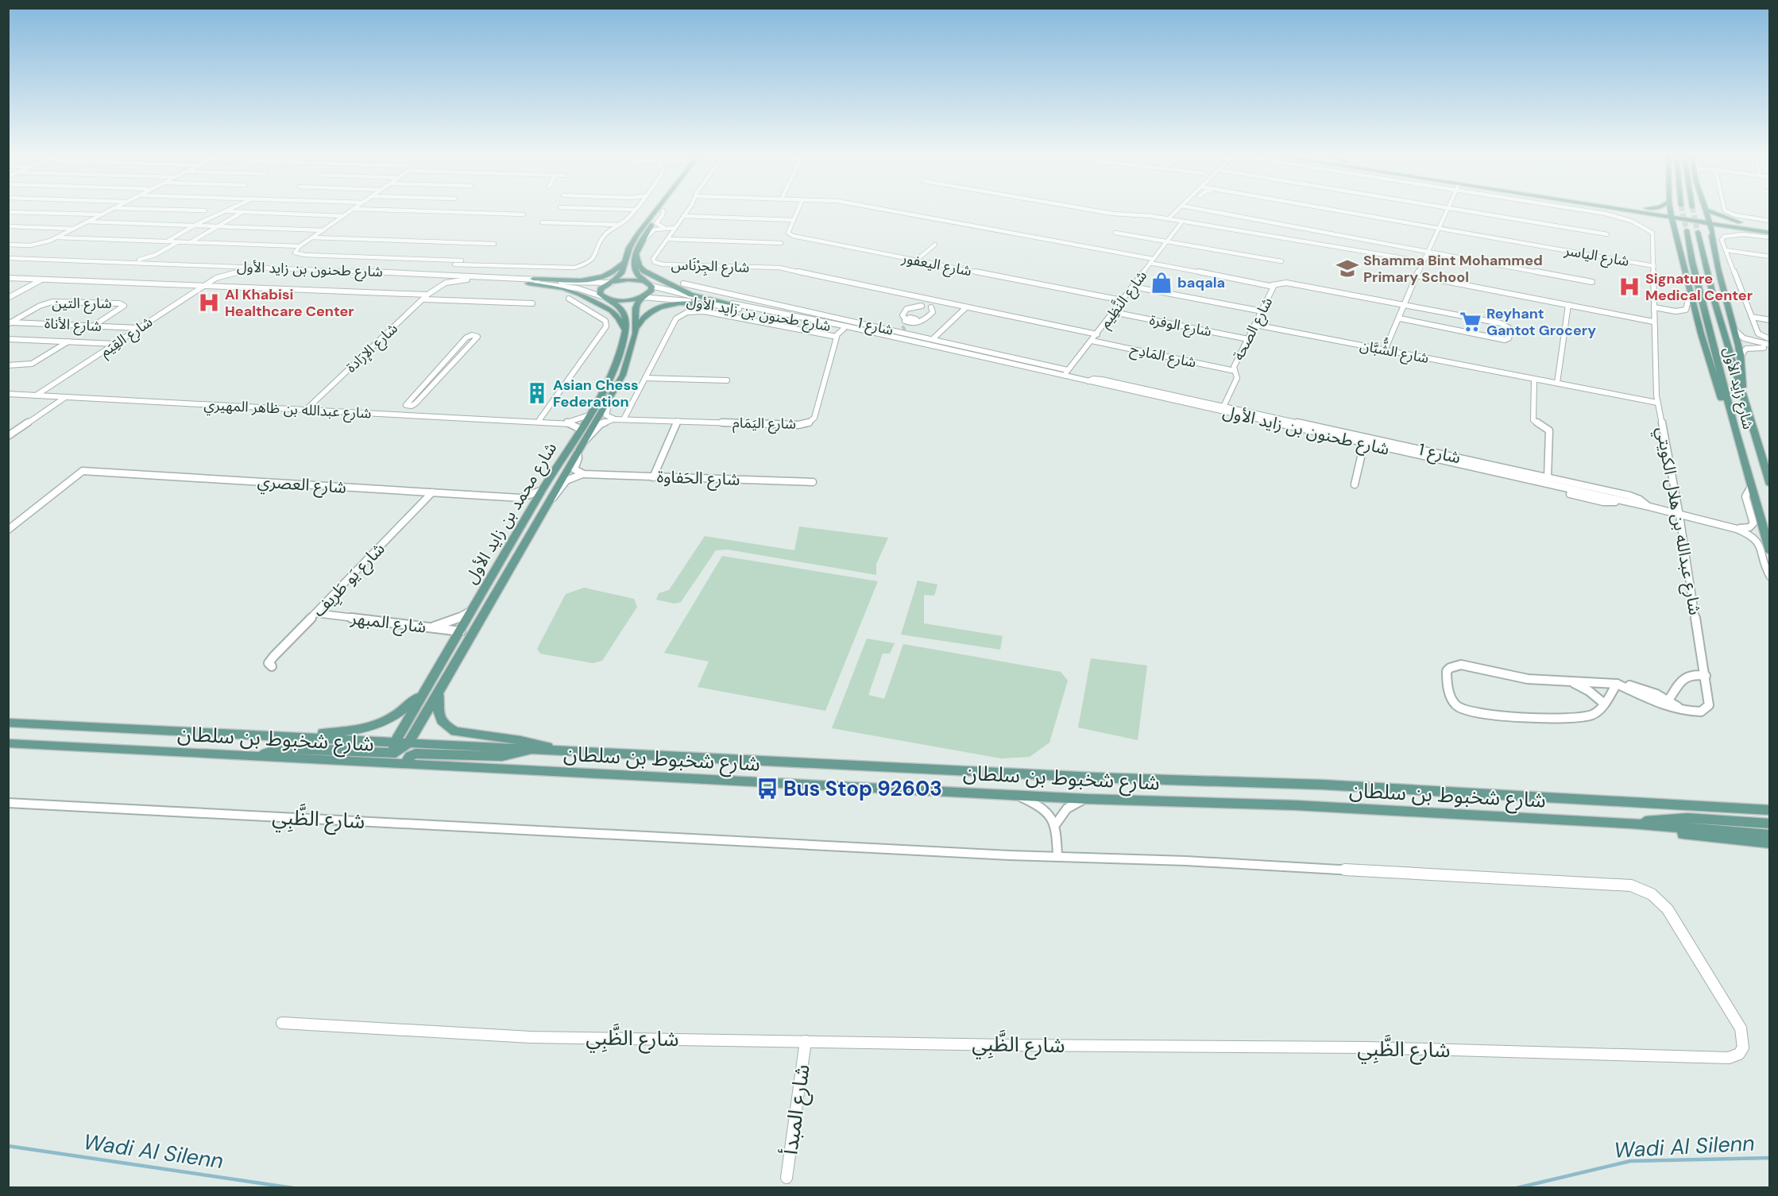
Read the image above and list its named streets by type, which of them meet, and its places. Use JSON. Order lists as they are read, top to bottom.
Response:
{
  "streets": {
    "main road": ["شارع زايد الأول", "شارع محمد بن زايد الأول", "شارع شخبوط بن سلطان"],
    "street": [
      "شارع الياسر",
      "شارع اليعفور",
      "شارع الجِرْنَاس",
      "شارع طحنون بن زايد الأول",
      "شارع النَّظِيم",
      "شارع التين",
      "شارع الأناة",
      "شارع الوفرة",
      "شارع 1",
      "شارع الصحة",
      "شارع القِيَم",
      "شارع الإرَادة",
      "شارع الشُّبَّان",
      "شارع المَادِح",
      "شارع عبدالله بن ظاهر المهيري",
      "شارع اليَمَام",
      "شارع الحَفاوة",
      "شارع العصري",
      "شارع عبدالله بن هلال الكويتي",
      "شارع يَو طَرِيف",
      "شارع المبهر",
      "شارع الظَّبِي",
      "شارع المبدأ"
    ]
  },
  "crossings": [
    ["شارع الياسر", "شارع عبدالله بن هلال الكويتي"],
    ["شارع اليعفور", "شارع النَّظِيم"],
    ["شارع طحنون بن زايد الأول", "شارع النَّظِيم"],
    ["شارع طحنون بن زايد الأول", "شارع 1"],
    ["شارع طحنون بن زايد الأول", "شارع القِيَم"],
    ["شارع طحنون بن زايد الأول", "شارع الإرَادة"],
    ["شارع طحنون بن زايد الأول", "شارع اليَمَام"],
    ["شارع طحنون بن زايد الأول", "شارع محمد بن زايد الأول"],
    ["شارع طحنون بن زايد الأول", "شارع عبدالله بن هلال الكويتي"],
    ["شارع النَّظِيم", "شارع الوفرة"],
    ["شارع النَّظِيم", "شارع 1"],
    ["شارع النَّظِيم", "شارع الصحة"],
    ["شارع النَّظِيم", "شارع المَادِح"],
    ["شارع التين", "شارع الأناة"],
    ["شارع الأناة", "شارع القِيَم"],
    ["شارع الوفرة", "شارع الصحة"],
    ["شارع 1", "شارع الصحة"],
    ["شارع الصحة", "شارع الشُّبَّان"],
    ["شارع الصحة", "شارع المَادِح"],
    ["شارع القِيَم", "شارع عبدالله بن ظاهر المهيري"],
    ["شارع الإرَادة", "شارع عبدالله بن ظاهر المهيري"],
    ["شارع الشُّبَّان", "شارع عبدالله بن هلال الكويتي"],
    ["شارع عبدالله بن ظاهر المهيري", "شارع محمد بن زايد الأول"],
    ["شارع اليَمَام", "شارع محمد بن زايد الأول"],
    ["شارع الحَفاوة", "شارع محمد بن زايد الأول"],
    ["شارع العصري", "شارع محمد بن زايد الأول"],
    ["شارع العصري", "شارع يَو طَرِيف"],
    ["شارع محمد بن زايد الأول", "شارع المبهر"],
    ["شارع محمد بن زايد الأول", "شارع شخبوط بن سلطان"],
    ["شارع يَو طَرِيف", "شارع المبهر"],
    ["شارع الظَّبِي", "شارع المبدأ"]
  ],
  "water": ["Wadi Al Silenn"],
  "places": {
    "school or university": ["Shamma Bint Mohammed Primary School"],
    "shop": ["baqala"],
    "hospital": ["Signature Medical Center", "Al Khabisi Healthcare Center"],
    "supermarket": ["Reyhant Gantot Grocery"],
    "building": ["Asian Chess Federation"],
    "bus stop": ["Bus Stop 92603"]
  }
}
